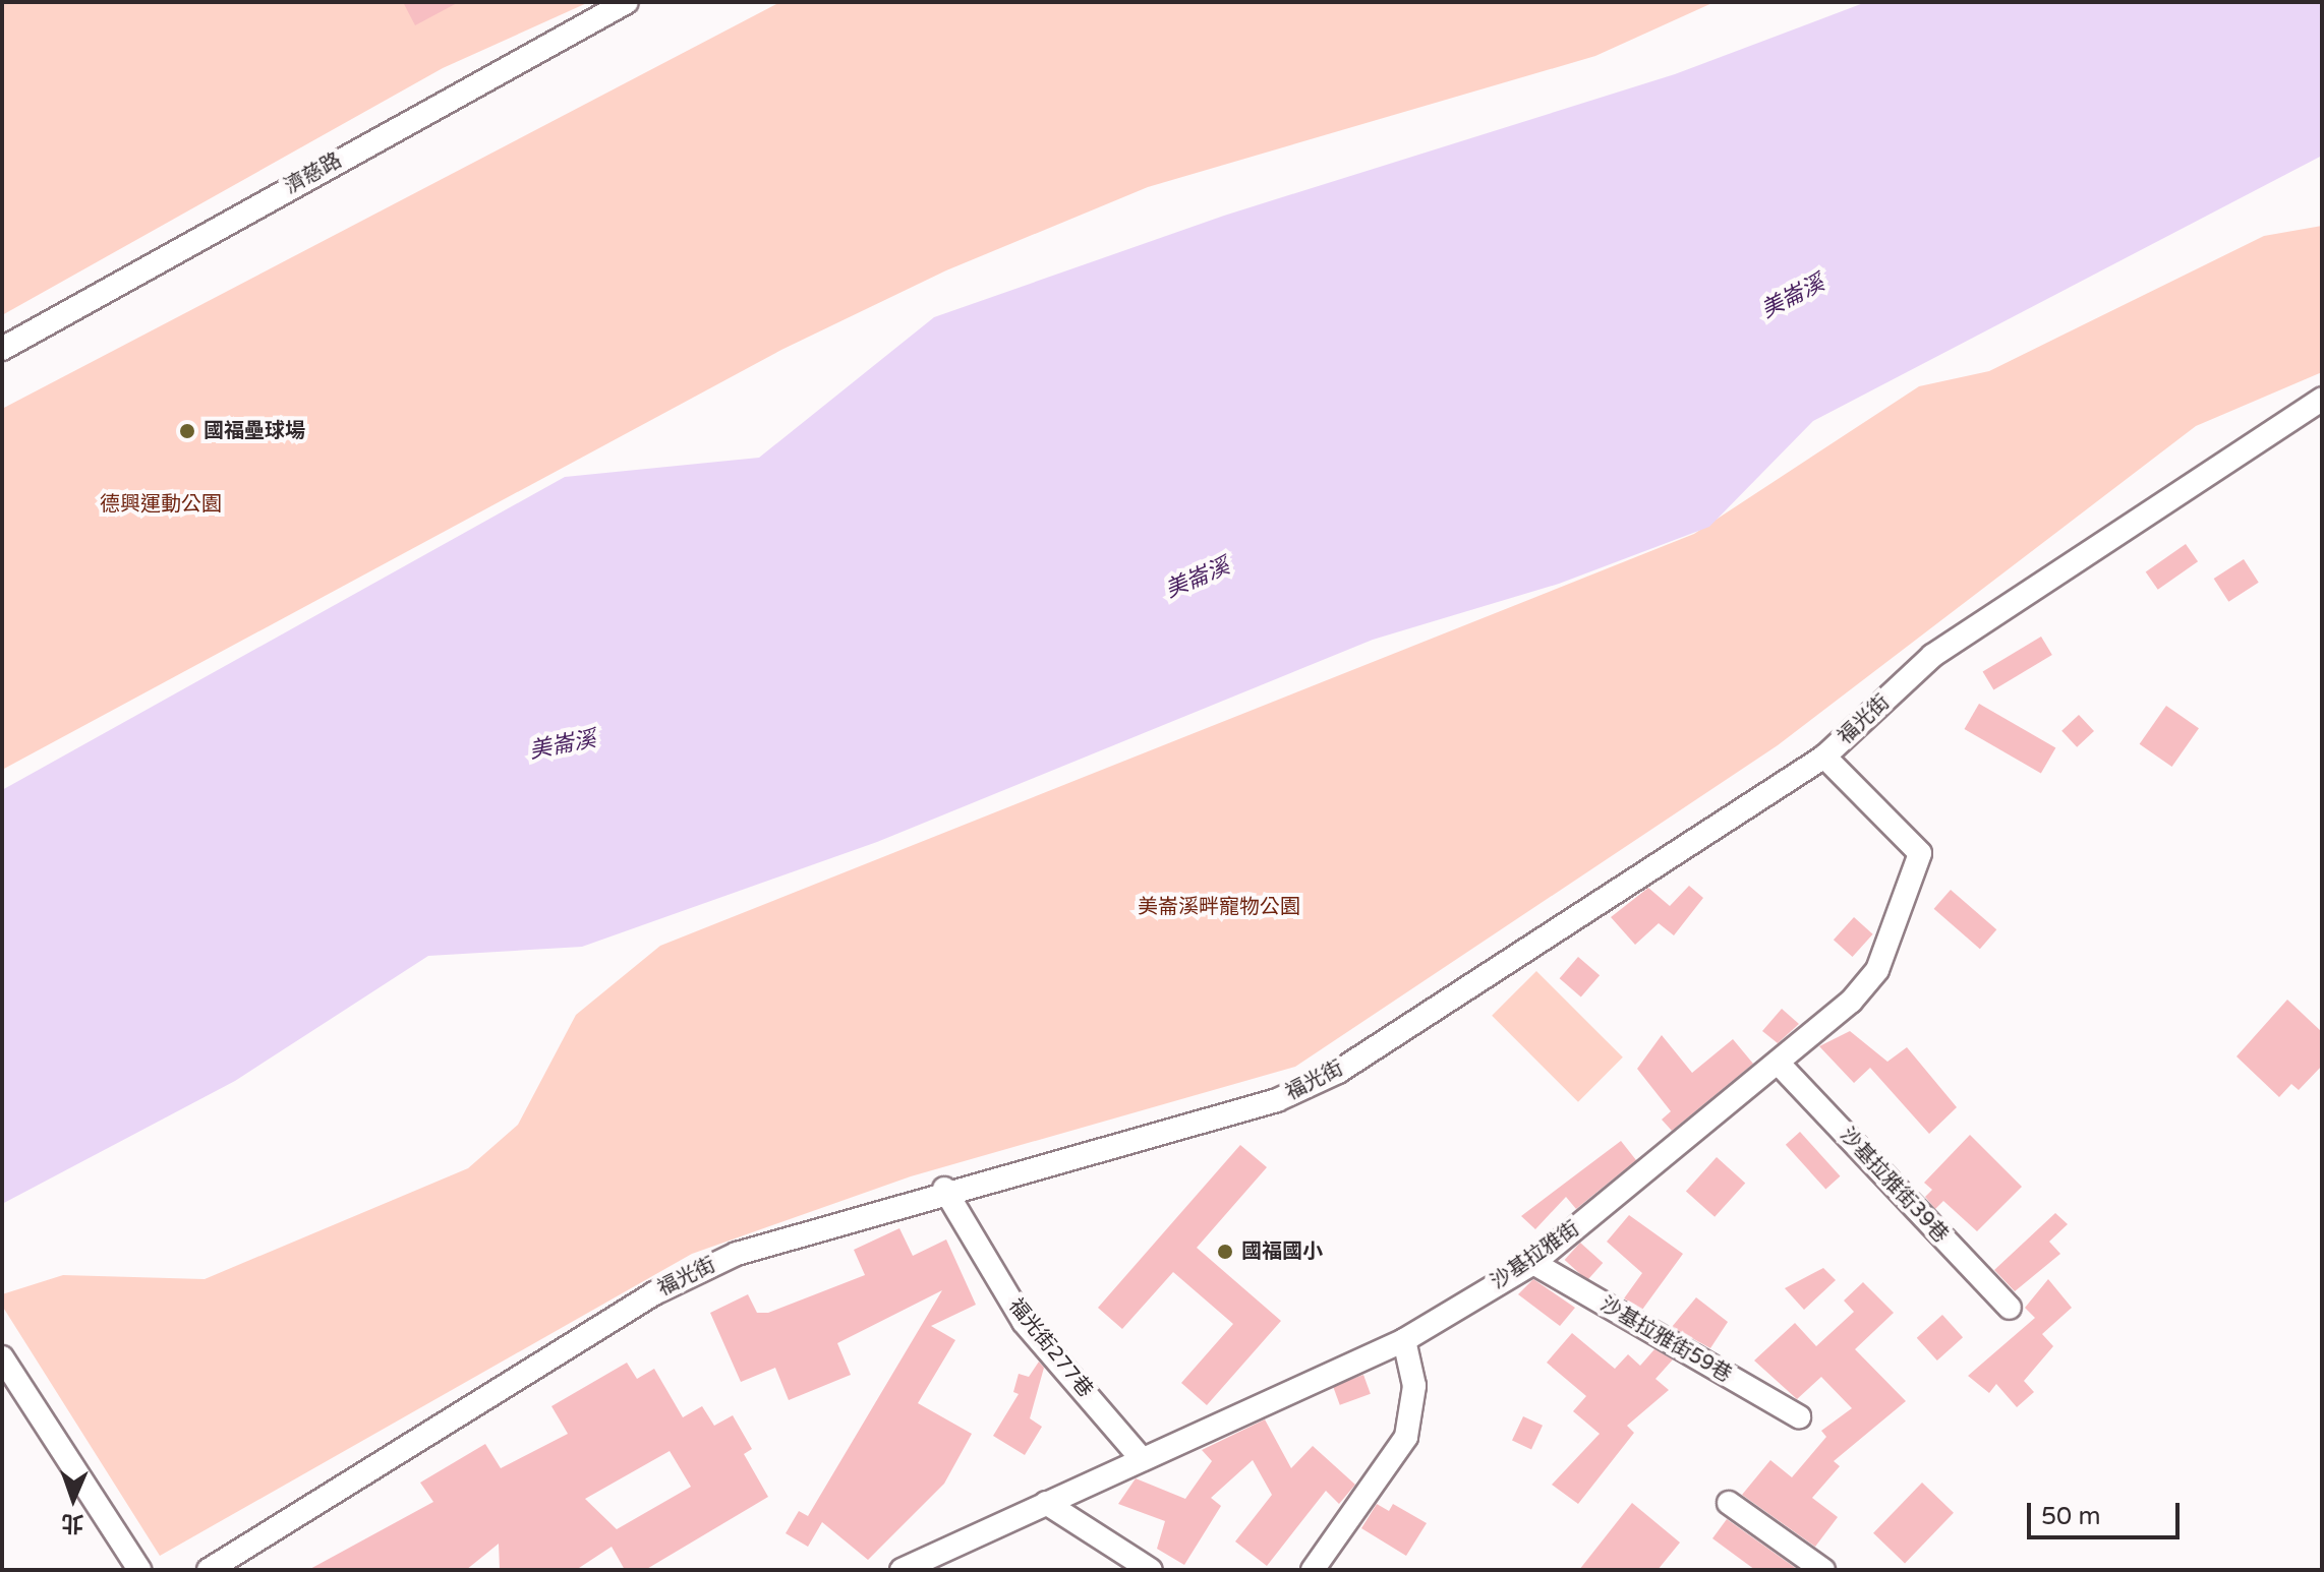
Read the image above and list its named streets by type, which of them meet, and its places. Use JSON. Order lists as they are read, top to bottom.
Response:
{
  "streets": {
    "street": [
      "濟慈路",
      "福光街",
      "沙基拉雅街39巷",
      "沙基拉雅街",
      "沙基拉雅街59巷",
      "福光街277巷"
    ]
  },
  "crossings": [
    ["福光街", "沙基拉雅街"],
    ["福光街", "福光街277巷"],
    ["沙基拉雅街39巷", "沙基拉雅街"],
    ["沙基拉雅街", "沙基拉雅街59巷"],
    ["沙基拉雅街", "福光街277巷"]
  ],
  "water": ["美崙溪"],
  "parks": ["德興運動公園", "美崙溪畔寵物公園"],
  "places": ["國福壘球場", "國福國小"],
  "scale_bar": "50 m",
  "north": "bottom"
}
